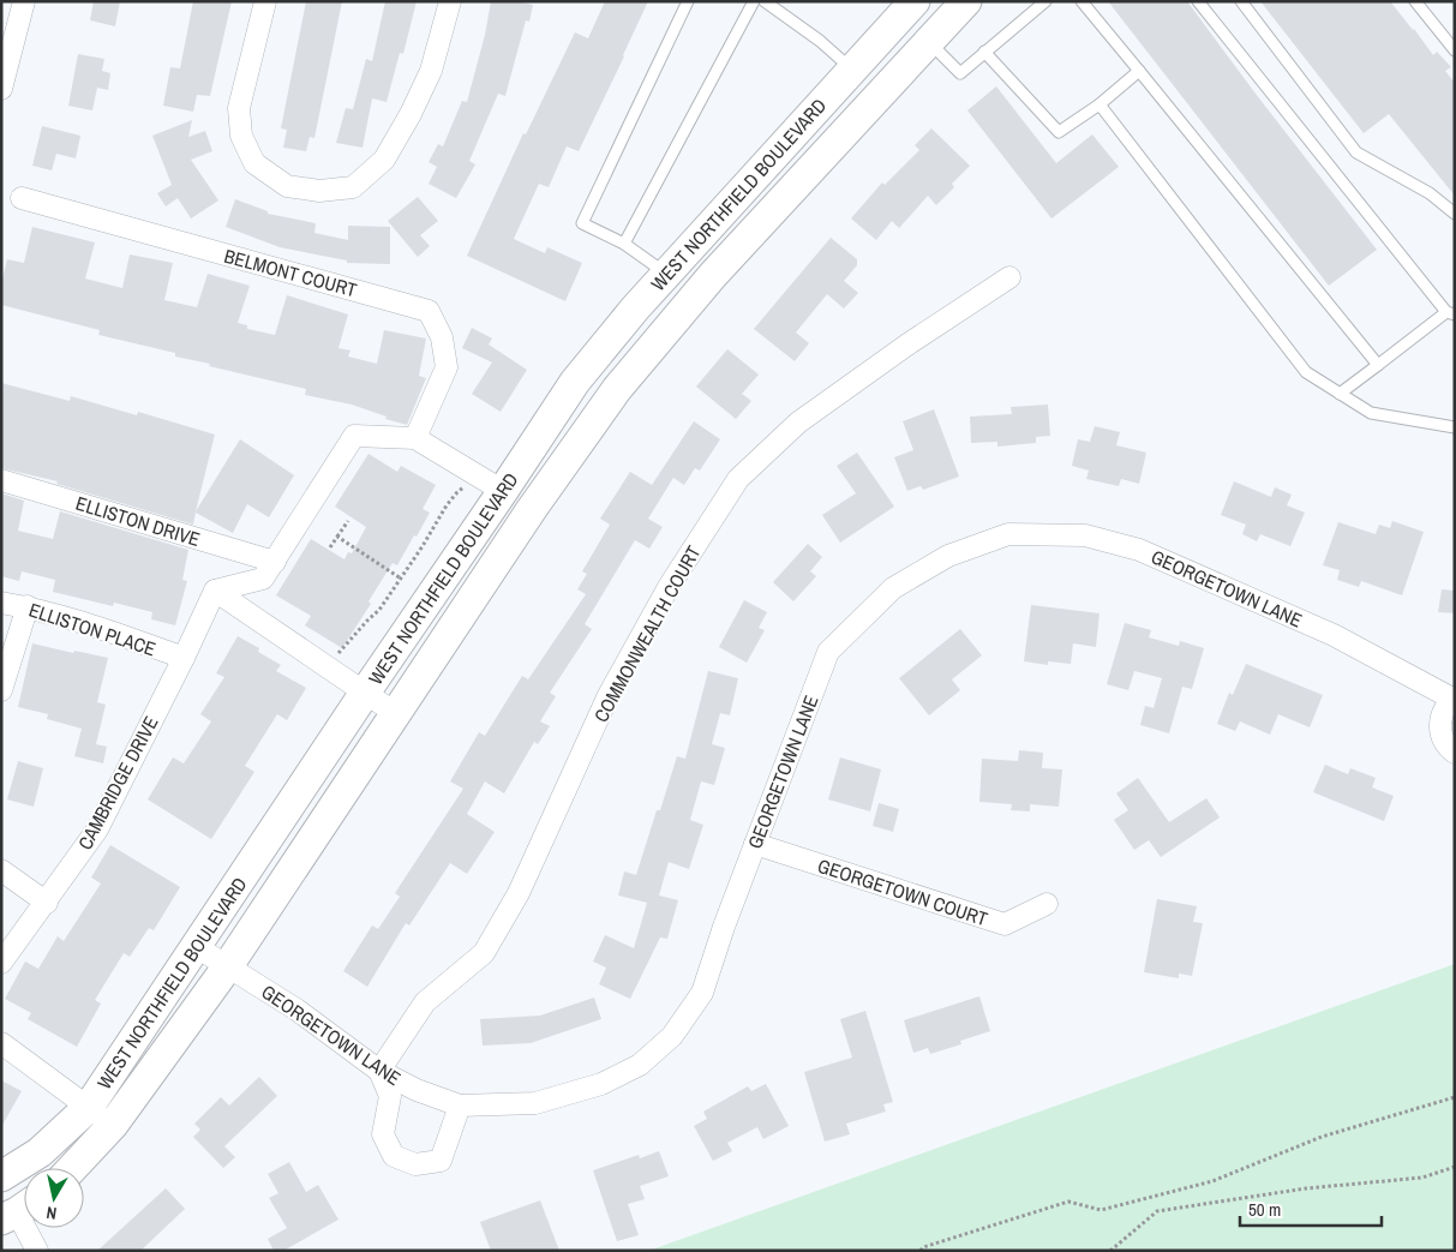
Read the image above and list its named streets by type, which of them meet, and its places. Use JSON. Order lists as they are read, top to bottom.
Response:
{
  "streets": {
    "main road": ["WEST NORTHFIELD BOULEVARD"],
    "street": [
      "BELMONT COURT",
      "ELLISTON DRIVE",
      "GEORGETOWN LANE",
      "ELLISTON PLACE",
      "COMMONWEALTH COURT",
      "CAMBRIDGE DRIVE",
      "GEORGETOWN COURT"
    ]
  },
  "crossings": [
    ["WEST NORTHFIELD BOULEVARD", "GEORGETOWN LANE"],
    ["GEORGETOWN LANE", "COMMONWEALTH COURT"],
    ["GEORGETOWN LANE", "GEORGETOWN COURT"],
    ["ELLISTON PLACE", "CAMBRIDGE DRIVE"]
  ],
  "scale_bar": "50 m",
  "north": "bottom"
}
